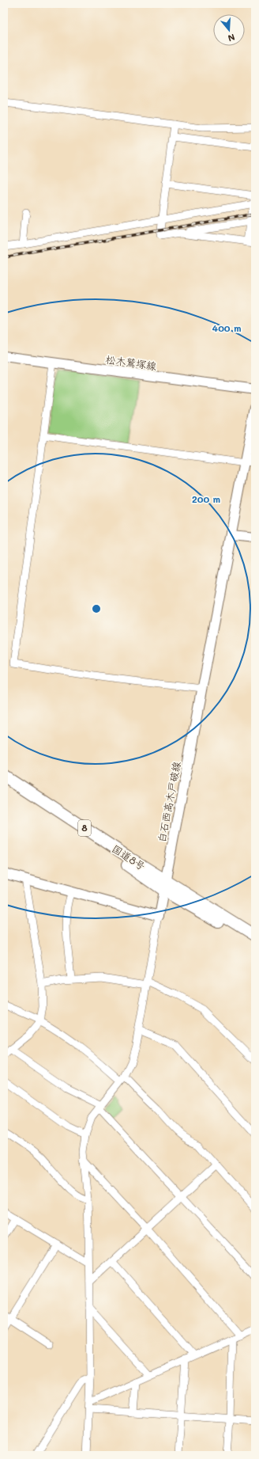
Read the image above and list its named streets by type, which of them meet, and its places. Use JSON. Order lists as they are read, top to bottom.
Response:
{
  "streets": {
    "highway": ["8", "国道8号"],
    "main road": ["松木鷲塚線", "白石西高木戸破線"]
  },
  "crossings": [
    ["白石西高木戸破線", "国道8号"]
  ],
  "north": "bottom",
  "rings": ["400 m", "200 m"]
}
